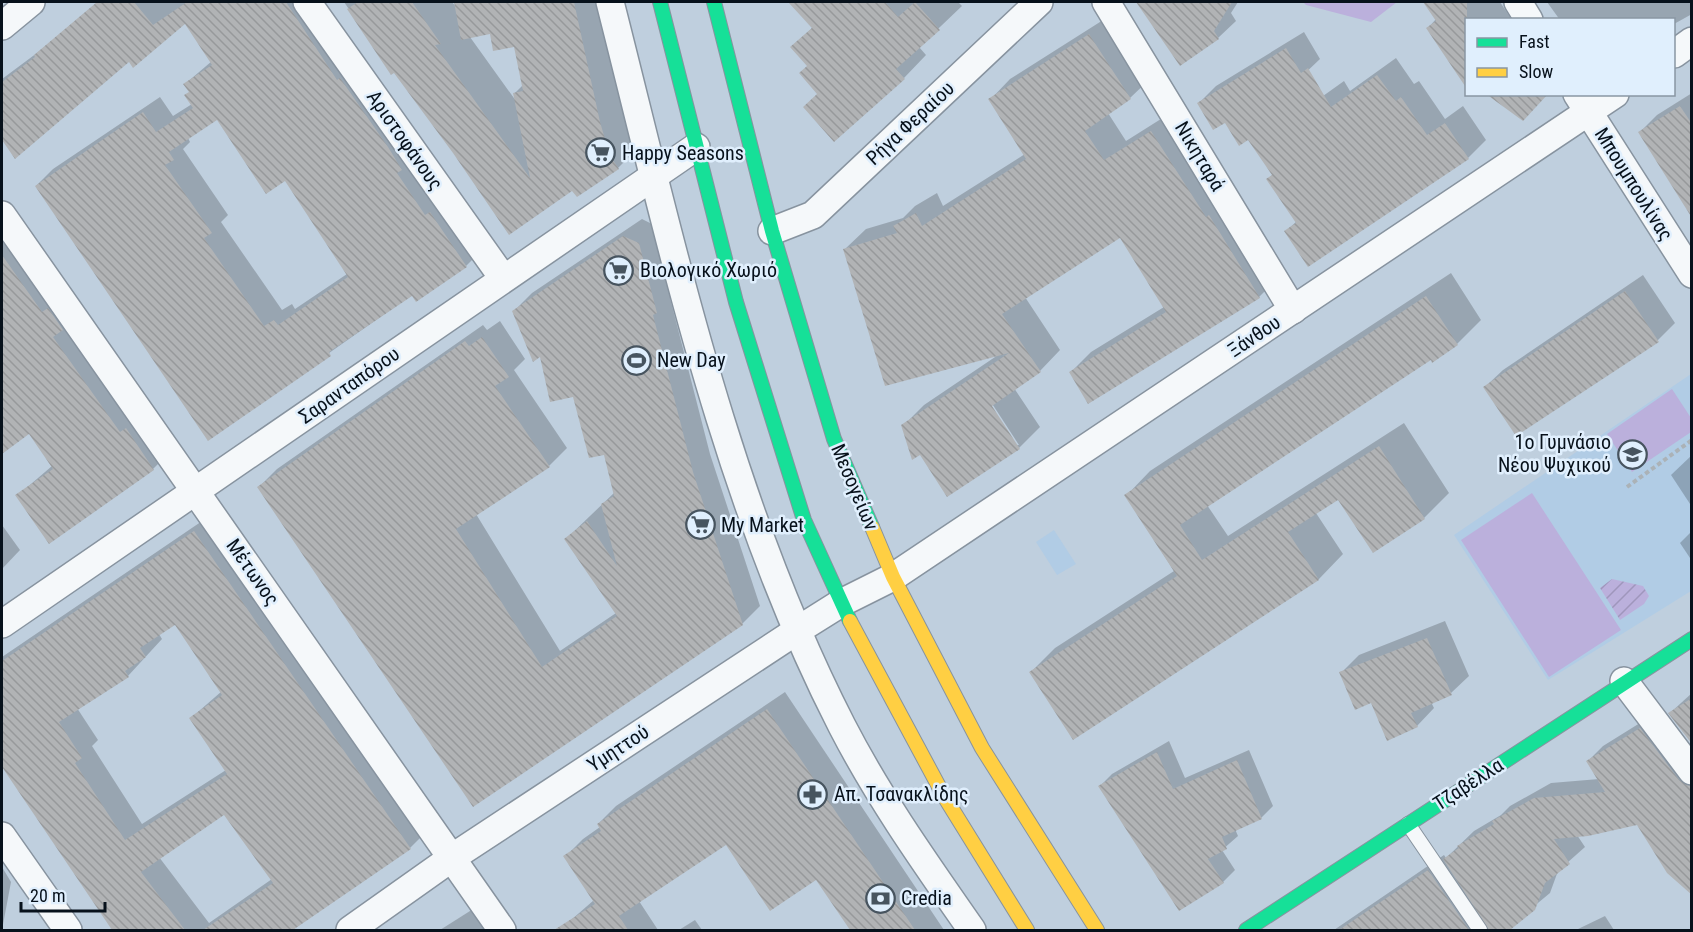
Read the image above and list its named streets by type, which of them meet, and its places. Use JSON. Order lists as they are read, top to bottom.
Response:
{
  "streets": {
    "main road": ["Μεσογείων", "Τζαβέλλα"],
    "street": [
      "Ρήγα Φεραίου",
      "Αριστοφάνους",
      "Νικηταρά",
      "Μπουμπουλίνας",
      "Ξάνθου",
      "Σαρανταπόρου",
      "Μέτωνος",
      "Υμηττού"
    ]
  },
  "crossings": [
    ["Ρήγα Φεραίου", "Μεσογείων"],
    ["Αριστοφάνους", "Σαρανταπόρου"],
    ["Νικηταρά", "Ξάνθου"],
    ["Μπουμπουλίνας", "Ξάνθου"],
    ["Ξάνθου", "Μεσογείων"],
    ["Ξάνθου", "Υμηττού"],
    ["Σαρανταπόρου", "Μέτωνος"],
    ["Μεσογείων", "Υμηττού"],
    ["Μέτωνος", "Υμηττού"]
  ],
  "places": {
    "supermarket": ["Happy Seasons", "Βιολογικό Χωριό", "My Market"],
    "sports": ["New Day"],
    "school or university": ["1ο Γυμνάσιο Νέου Ψυχικού"],
    "pharmacy": ["Απ. Τσανακλίδης"],
    "bank": ["Credia"]
  },
  "legend": ["Fast", "Slow"],
  "scale_bar": "20 m"
}
